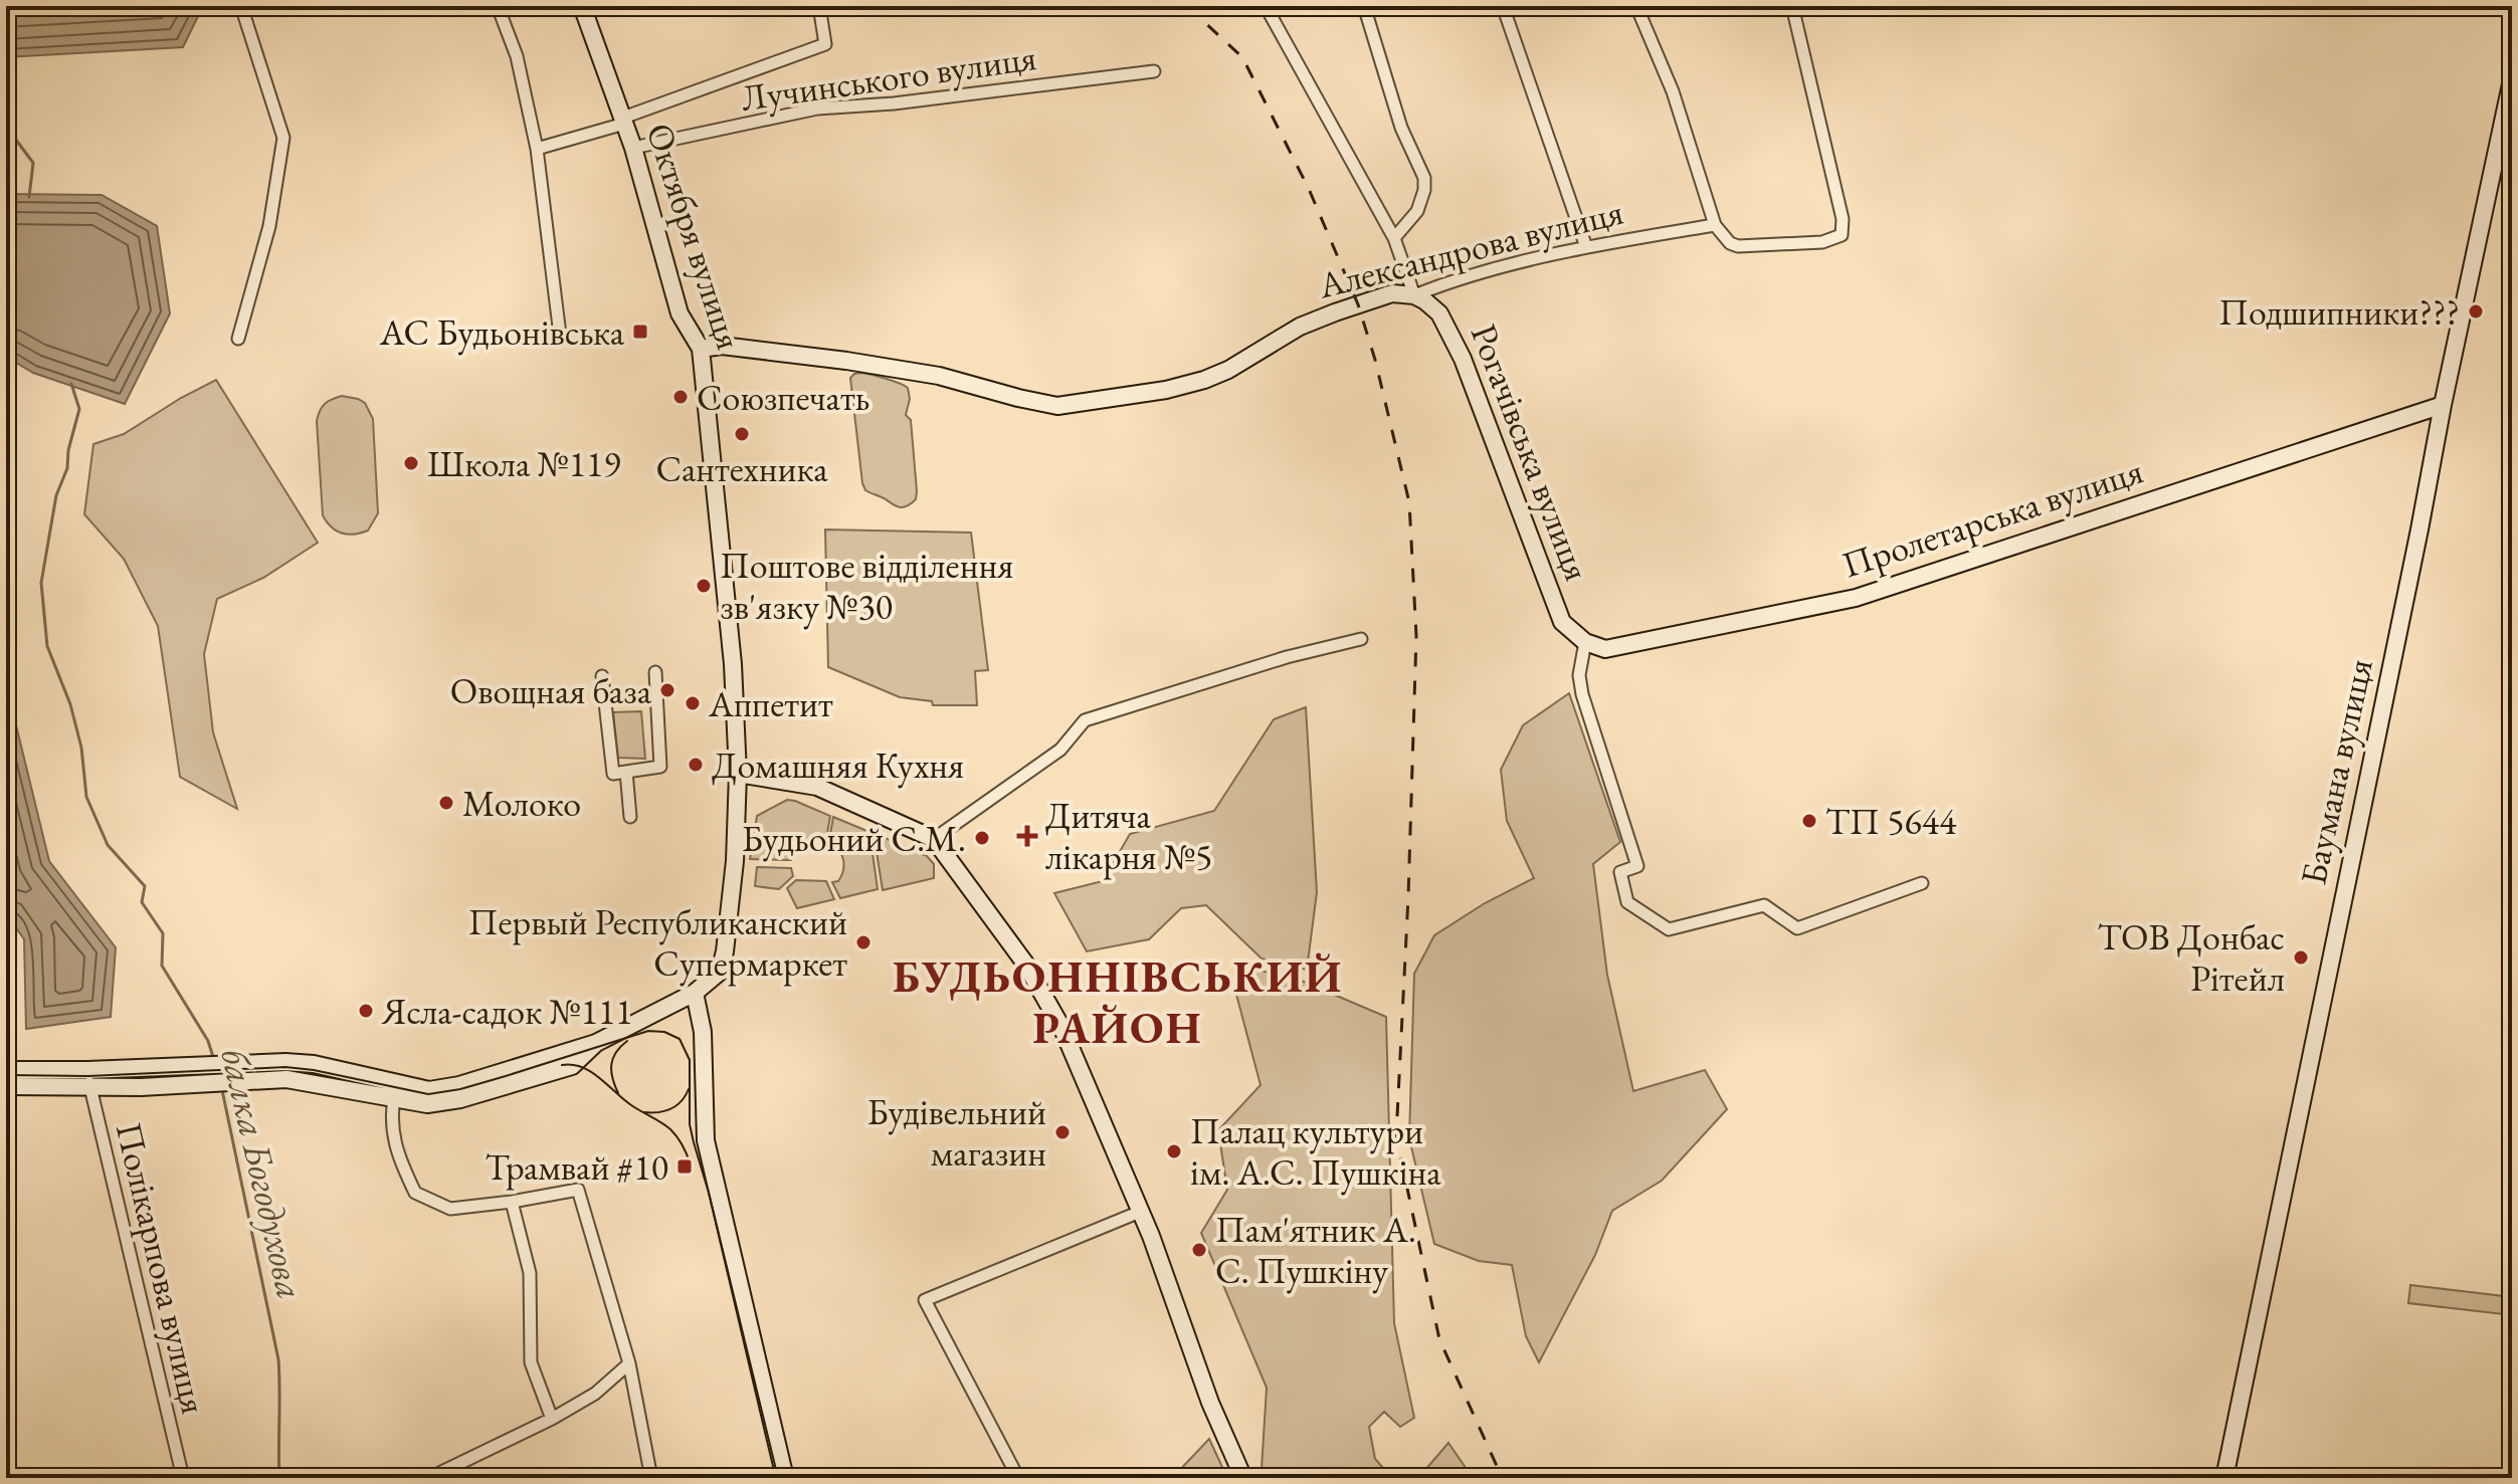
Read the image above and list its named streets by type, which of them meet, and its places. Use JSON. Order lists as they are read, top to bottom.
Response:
{
  "streets": {
    "main road": [
      "Октября вулиця",
      "Александрова вулиця",
      "Рогачівська вулиця",
      "Пролетарська вулиця",
      "Баумана вулиця"
    ],
    "street": ["Лучинського вулиця", "Полікарпова вулиця"]
  },
  "crossings": [
    ["Лучинського вулиця", "Октября вулиця"],
    ["Октября вулиця", "Александрова вулиця"],
    ["Александрова вулиця", "Рогачівська вулиця"],
    ["Рогачівська вулиця", "Пролетарська вулиця"],
    ["Пролетарська вулиця", "Баумана вулиця"]
  ],
  "districts": ["БУДЬОННІВСЬКИЙ РАЙОН"],
  "water": ["балка Богодухова"],
  "places": {
    "other": [
      "Подшипники???",
      "Союзпечать",
      "Сантехника",
      "Школа №119",
      "Поштове відділення зв'язку №30",
      "Овощная база",
      "Аппетит",
      "Домашняя Кухня",
      "Молоко",
      "ТП 5644",
      "Будьоний С.М.",
      "Первый Республиканский Супермаркет",
      "ТОВ Донбас Рітейл",
      "Ясла-садок №111",
      "Будівельний магазин",
      "Палац культури ім. А.С. Пушкіна",
      "Пам'ятник А. С. Пушкіну"
    ],
    "transit": ["АС Будьонівська", "Трамвай #10"],
    "health": ["Дитяча лікарня №5"]
  }
}
